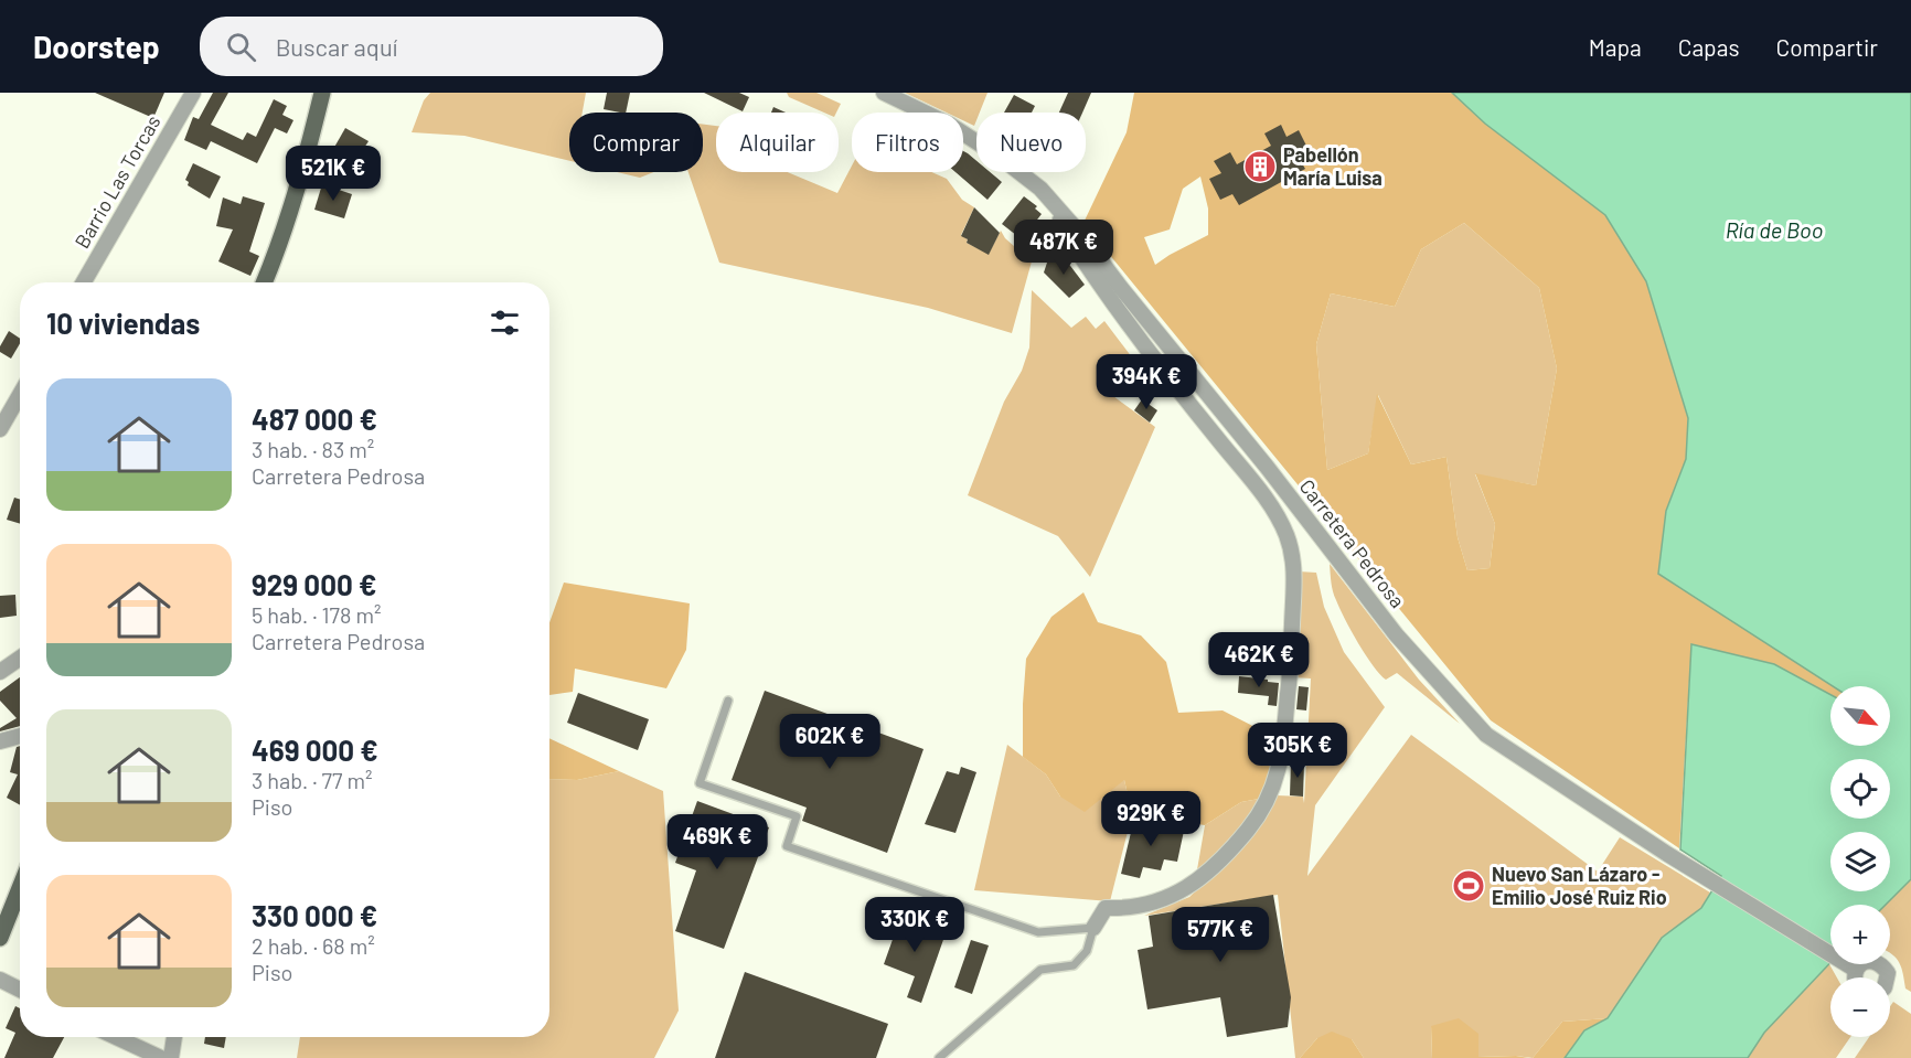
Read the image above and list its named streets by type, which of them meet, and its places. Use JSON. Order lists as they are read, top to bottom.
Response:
{
  "streets": {
    "street": ["Barrio Las Torcas", "Carretera Pedrosa"]
  },
  "water": ["Ría de Boo"],
  "places": {
    "building": ["Pabellón María Luisa"],
    "sports": ["Nuevo San Lázaro - Emilio José Ruiz Rio"]
  },
  "north": "bottom right",
  "page": {
    "header": "Doorstep",
    "search": "Buscar aquí",
    "nav": ["Mapa", "Capas", "Compartir"],
    "chip": [
      "Comprar",
      "Alquilar",
      "Filtros",
      "Nuevo"
    ],
    "price": [
      "521K €",
      "487K €",
      "394K €",
      "462K €",
      "602K €",
      "305K €",
      "929K €",
      "469K €",
      "330K €",
      "577K €"
    ],
    "heading": "10 viviendas",
    "list": [
      {
        "name": "487 000 €",
        "note": "3 hab. · 83 m² · Carretera Pedrosa"
      },
      {
        "name": "929 000 €",
        "note": "5 hab. · 178 m² · Carretera Pedrosa"
      },
      {
        "name": "469 000 €",
        "note": "3 hab. · 77 m² · Piso"
      },
      {
        "name": "330 000 €",
        "note": "2 hab. · 68 m² · Piso"
      }
    ],
    "map_buttons": ["+", "−"]
  }
}
